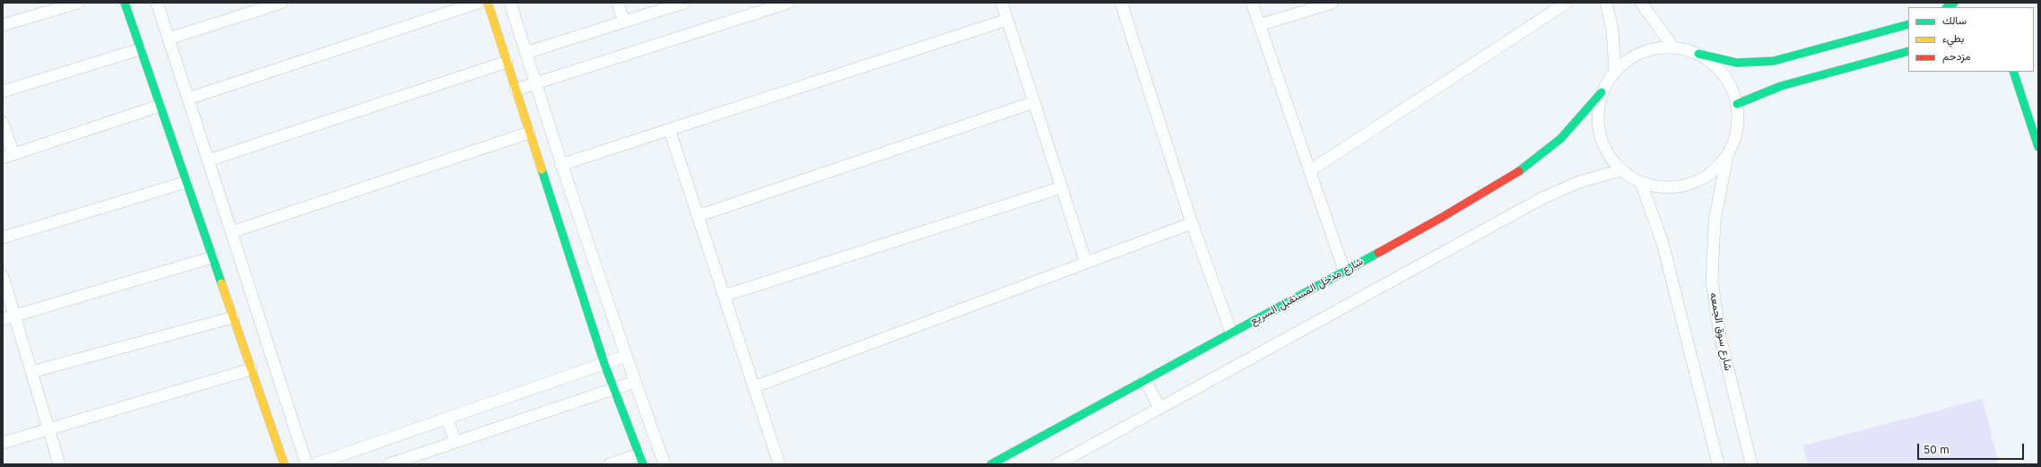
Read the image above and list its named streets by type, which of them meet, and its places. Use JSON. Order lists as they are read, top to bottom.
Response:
{
  "streets": {
    "street": ["شارع مدخل المستقبل السريع", "شارع سوق الجمعه"]
  },
  "legend": ["سالك", "بطيء", "مزدحم"],
  "scale_bar": "50 m"
}
